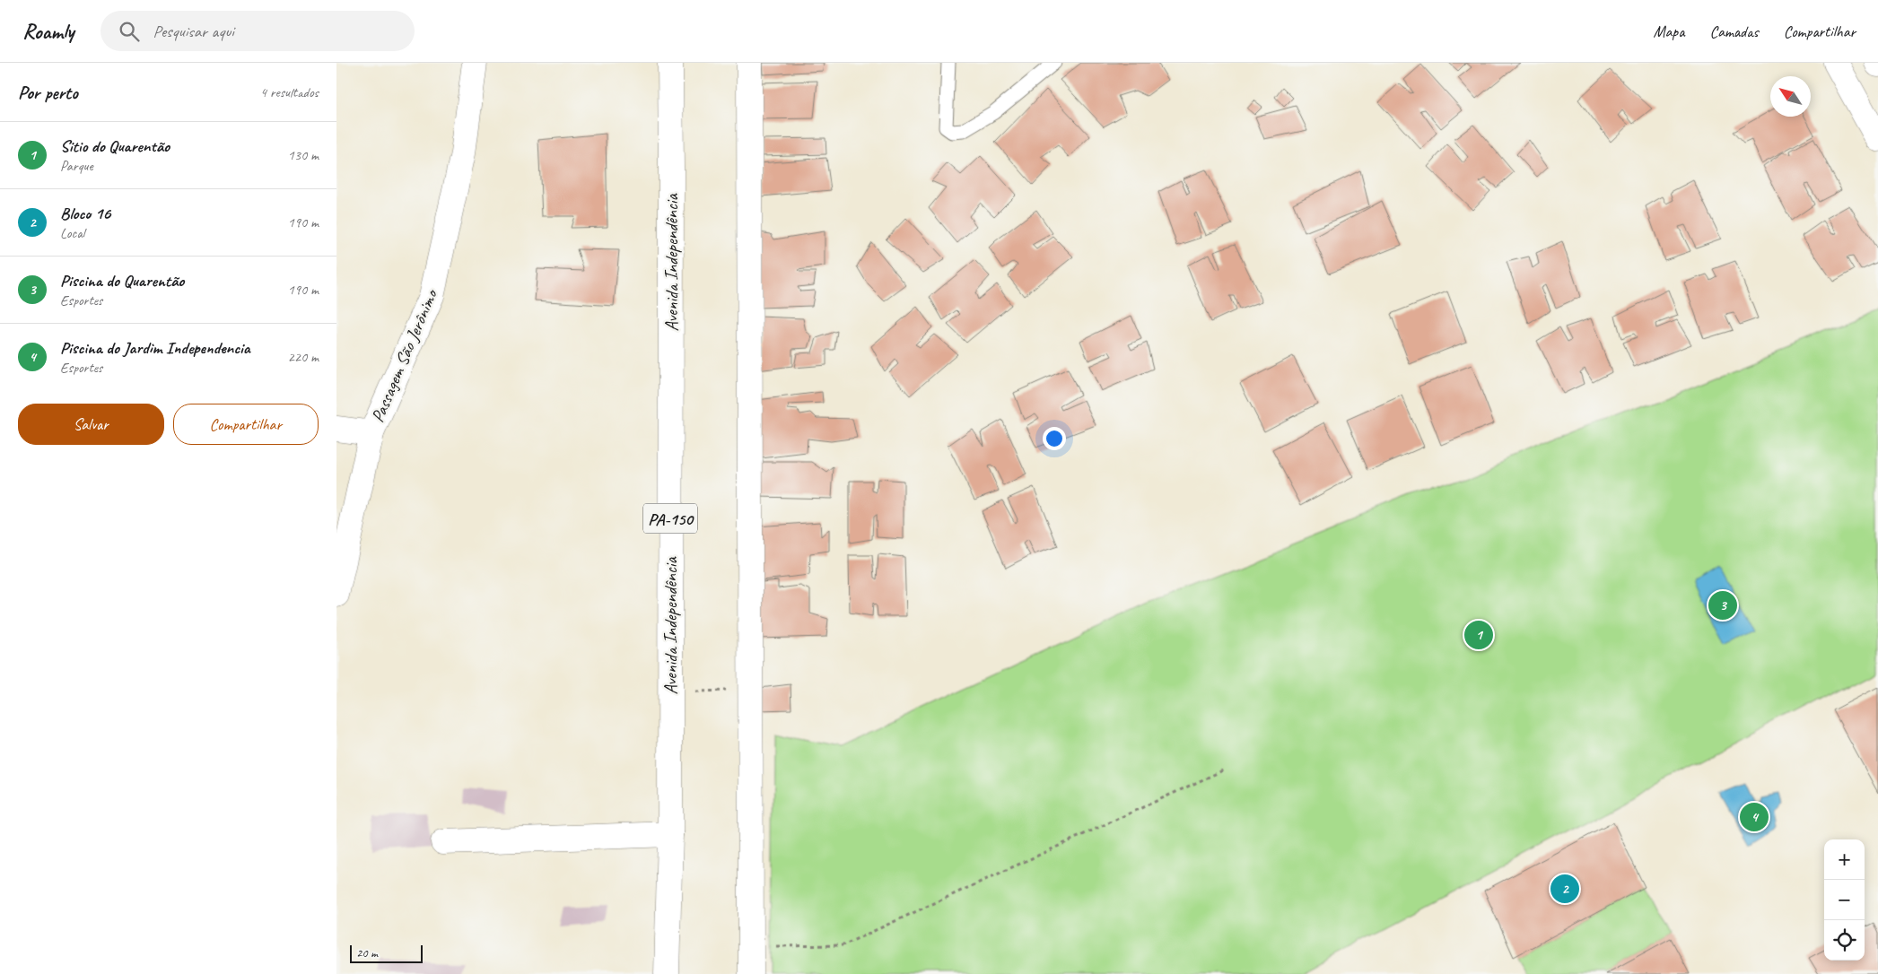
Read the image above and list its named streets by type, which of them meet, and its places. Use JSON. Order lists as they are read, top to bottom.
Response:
{
  "streets": {
    "main road": ["Avenida Independência", "Passagem São Jerônimo", "PA-150"]
  },
  "scale_bar": "20 m",
  "north": "top left",
  "page": {
    "header": "Roamly",
    "search": "Pesquisar aqui",
    "nav": ["Mapa", "Camadas", "Compartilhar"],
    "heading": ["Por perto", "4 resultados"],
    "list": [
      {
        "mark": "1",
        "name": "Sitio do Quarentão",
        "note": "Parque",
        "value": "130 m"
      },
      {
        "mark": "2",
        "name": "Bloco 16",
        "note": "Local",
        "value": "190 m"
      },
      {
        "mark": "3",
        "name": "Piscina do Quarentão",
        "note": "Esportes",
        "value": "190 m"
      },
      {
        "mark": "4",
        "name": "Piscina do Jardim Independencia",
        "note": "Esportes",
        "value": "220 m"
      }
    ],
    "buttons": ["Salvar", "Compartilhar"],
    "pins": [
      "3",
      "1",
      "4",
      "2"
    ],
    "map_buttons": ["+", "−"],
    "scale": "20 m"
  }
}
